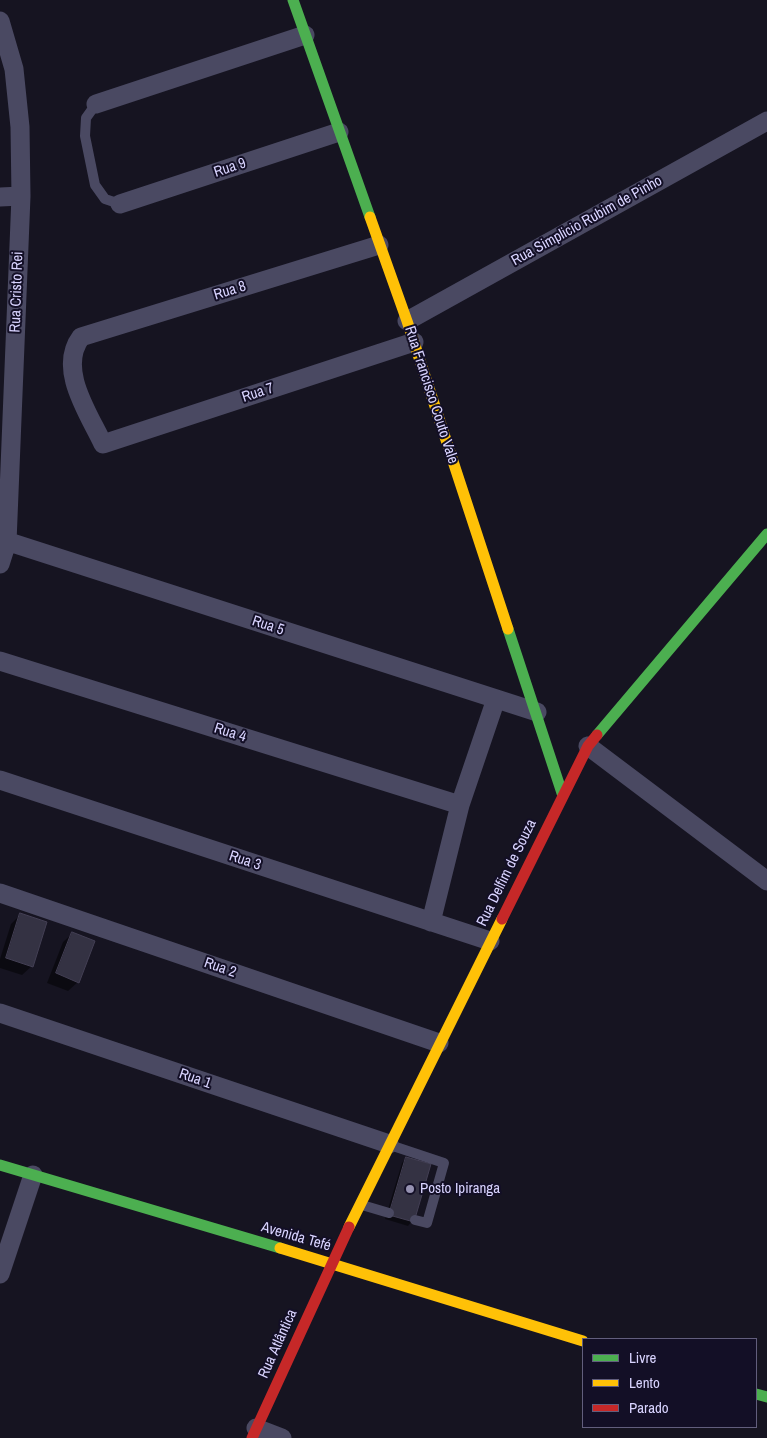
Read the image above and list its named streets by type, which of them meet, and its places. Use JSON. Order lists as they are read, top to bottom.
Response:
{
  "streets": {
    "street": [
      "Rua 9",
      "Rua Simplicio Rubim de Pinho",
      "Rua 8",
      "Rua Cristo Rei",
      "Rua 7",
      "Rua Francisco Couto Vale",
      "Rua 5",
      "Rua 4",
      "Rua 3",
      "Rua Delfim de Souza",
      "Rua 2",
      "Rua 1",
      "Avenida Tefé",
      "Rua Atlântica"
    ]
  },
  "crossings": [
    ["Rua 9", "Rua Francisco Couto Vale"],
    ["Rua Simplicio Rubim de Pinho", "Rua Francisco Couto Vale"],
    ["Rua 8", "Rua 7"],
    ["Rua 8", "Rua Francisco Couto Vale"],
    ["Rua Cristo Rei", "Rua 5"],
    ["Rua 7", "Rua Francisco Couto Vale"],
    ["Rua Francisco Couto Vale", "Rua 5"],
    ["Rua Francisco Couto Vale", "Rua Delfim de Souza"],
    ["Rua 3", "Rua Delfim de Souza"],
    ["Rua Delfim de Souza", "Rua 2"],
    ["Rua Delfim de Souza", "Rua 1"],
    ["Rua Delfim de Souza", "Avenida Tefé"],
    ["Rua Delfim de Souza", "Rua Atlântica"],
    ["Avenida Tefé", "Rua Atlântica"]
  ],
  "places": ["Posto Ipiranga"],
  "legend": ["Livre", "Lento", "Parado"]
}
